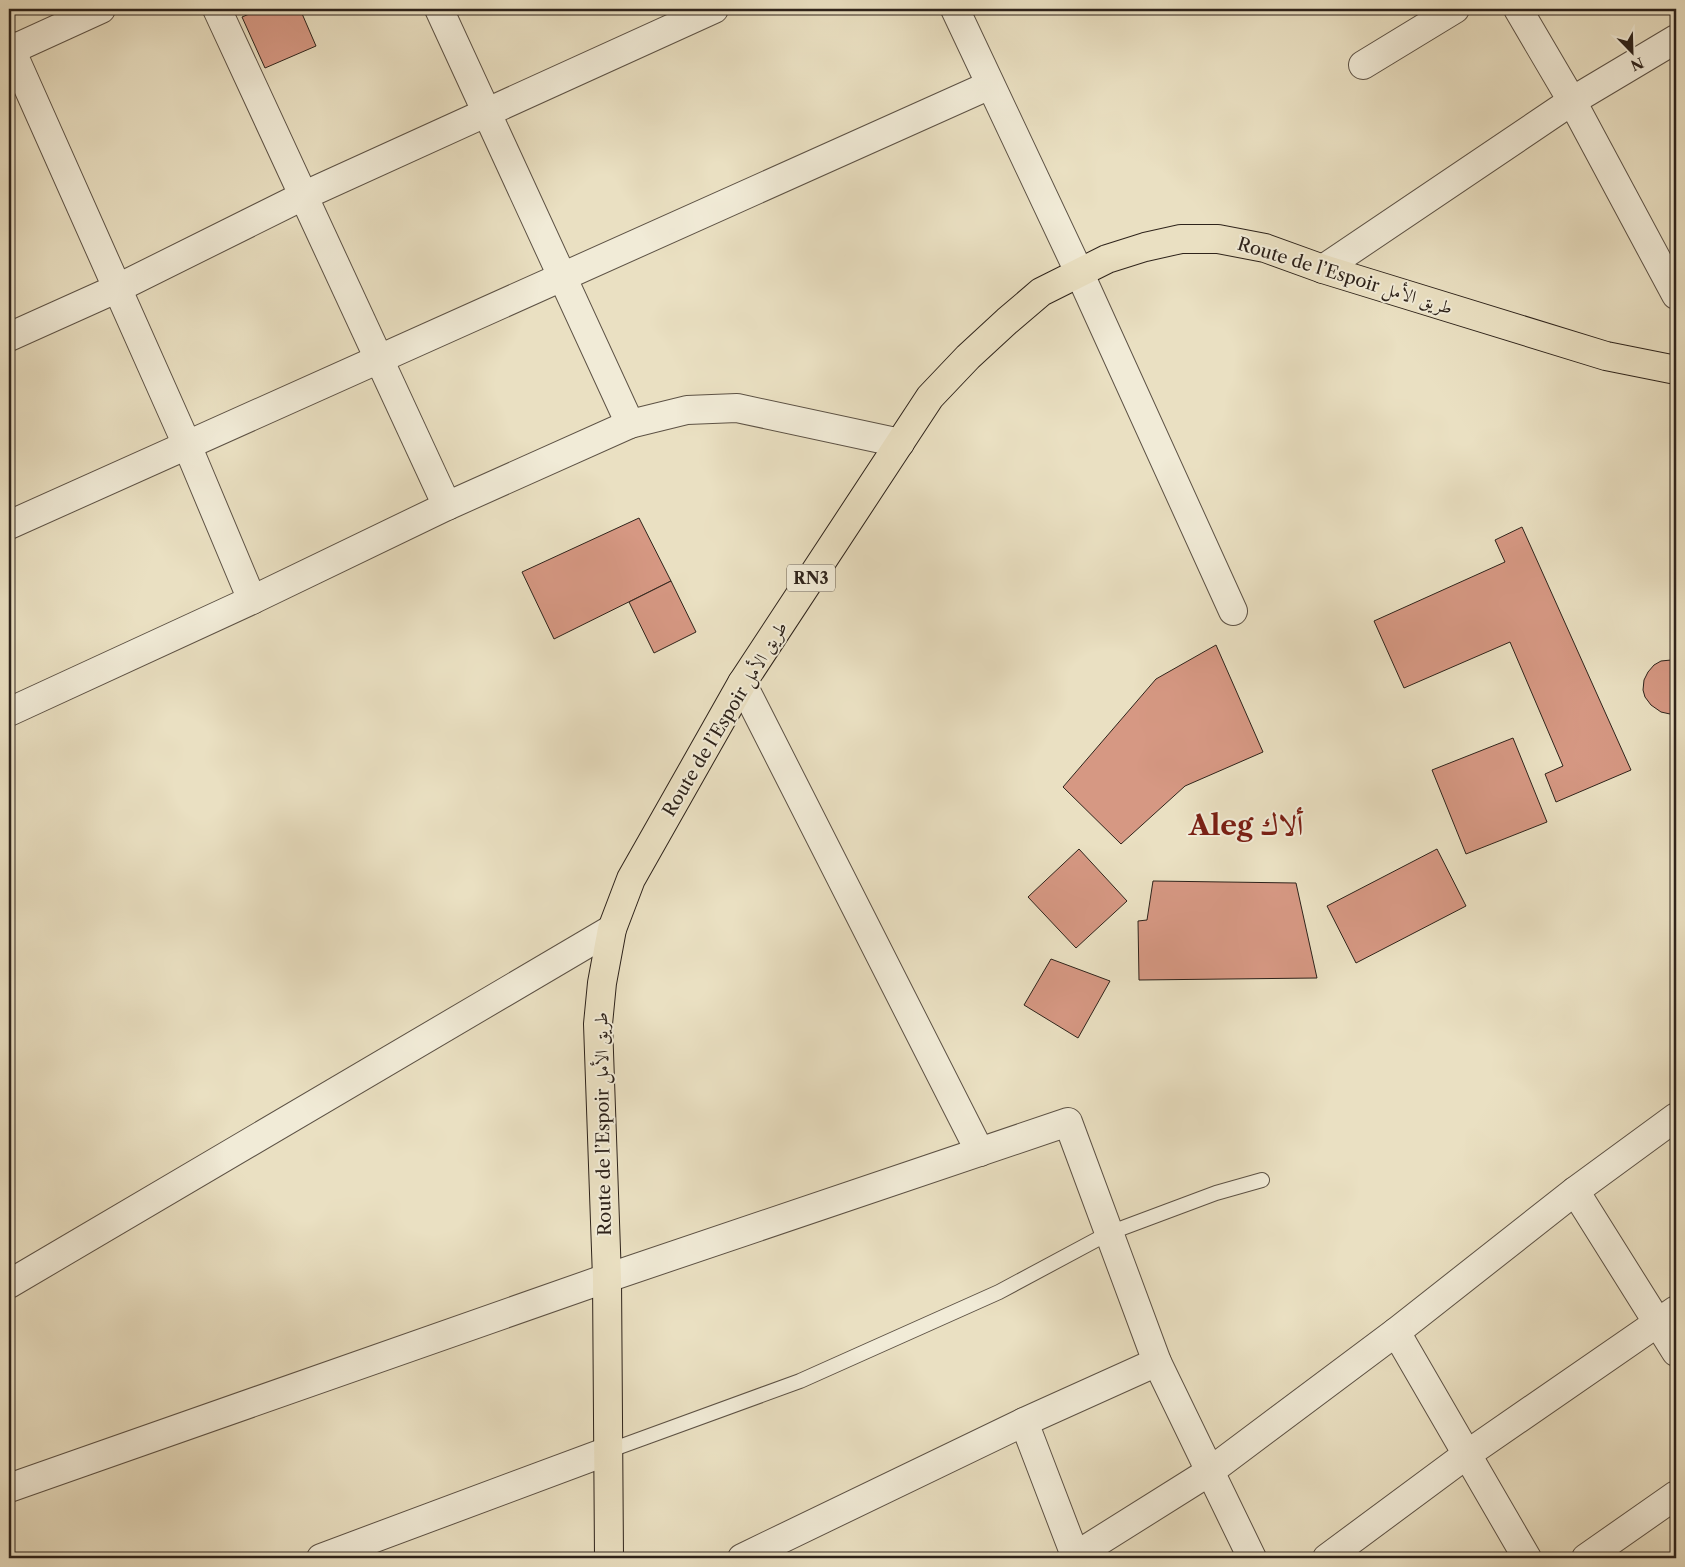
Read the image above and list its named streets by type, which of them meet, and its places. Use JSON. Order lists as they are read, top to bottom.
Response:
{
  "streets": {
    "highway": ["Route de l’Espoir طريق الأمل", "RN3"]
  },
  "districts": ["Aleg ألاك"],
  "north": "bottom right"
}
